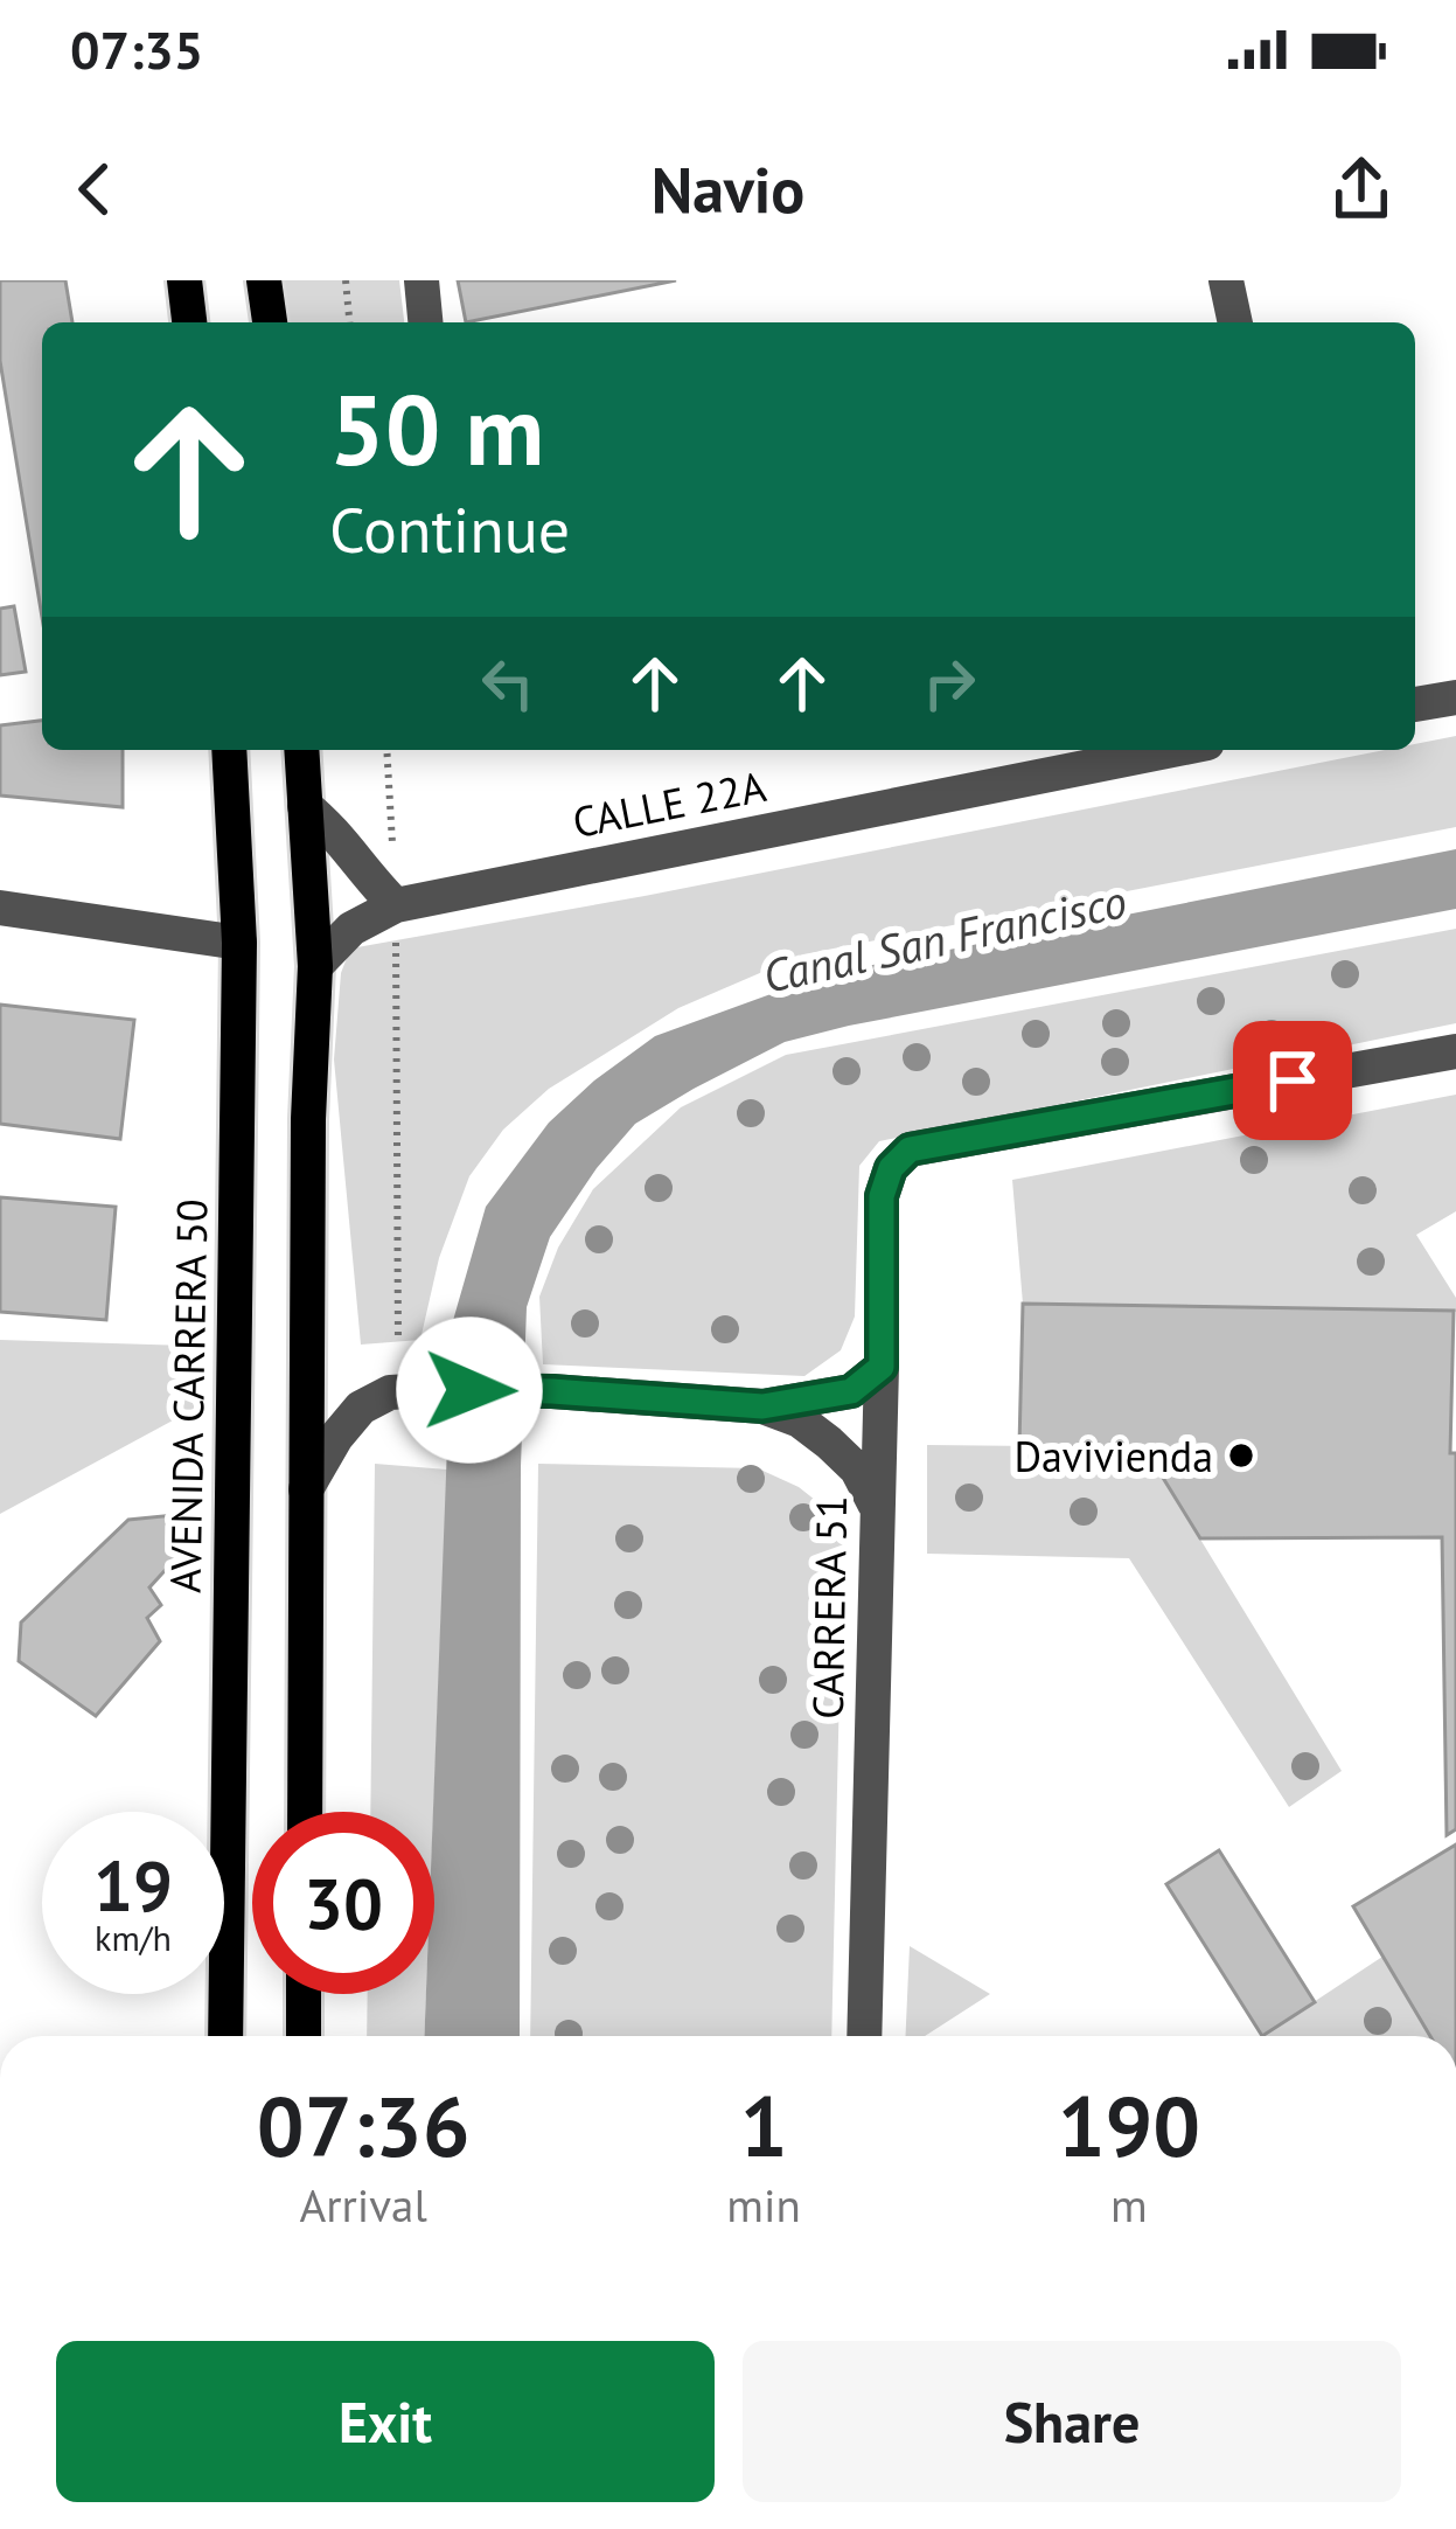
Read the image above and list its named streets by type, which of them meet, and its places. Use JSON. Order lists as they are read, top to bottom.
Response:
{
  "streets": {
    "main road": ["AVENIDA CARRERA 50"],
    "street": ["CALLE 22A", "CARRERA 51"]
  },
  "water": ["Canal San Francisco"],
  "places": ["Davivienda"],
  "page": {
    "status": "07:35",
    "header": "Navio",
    "turn": ["50 m", "Continue"],
    "speed": "19 km/h",
    "limit": "30",
    "eta": [
      "07:36",
      "Arrival",
      "1",
      "min",
      "190",
      "m"
    ],
    "buttons": ["Exit", "Share"]
  }
}
